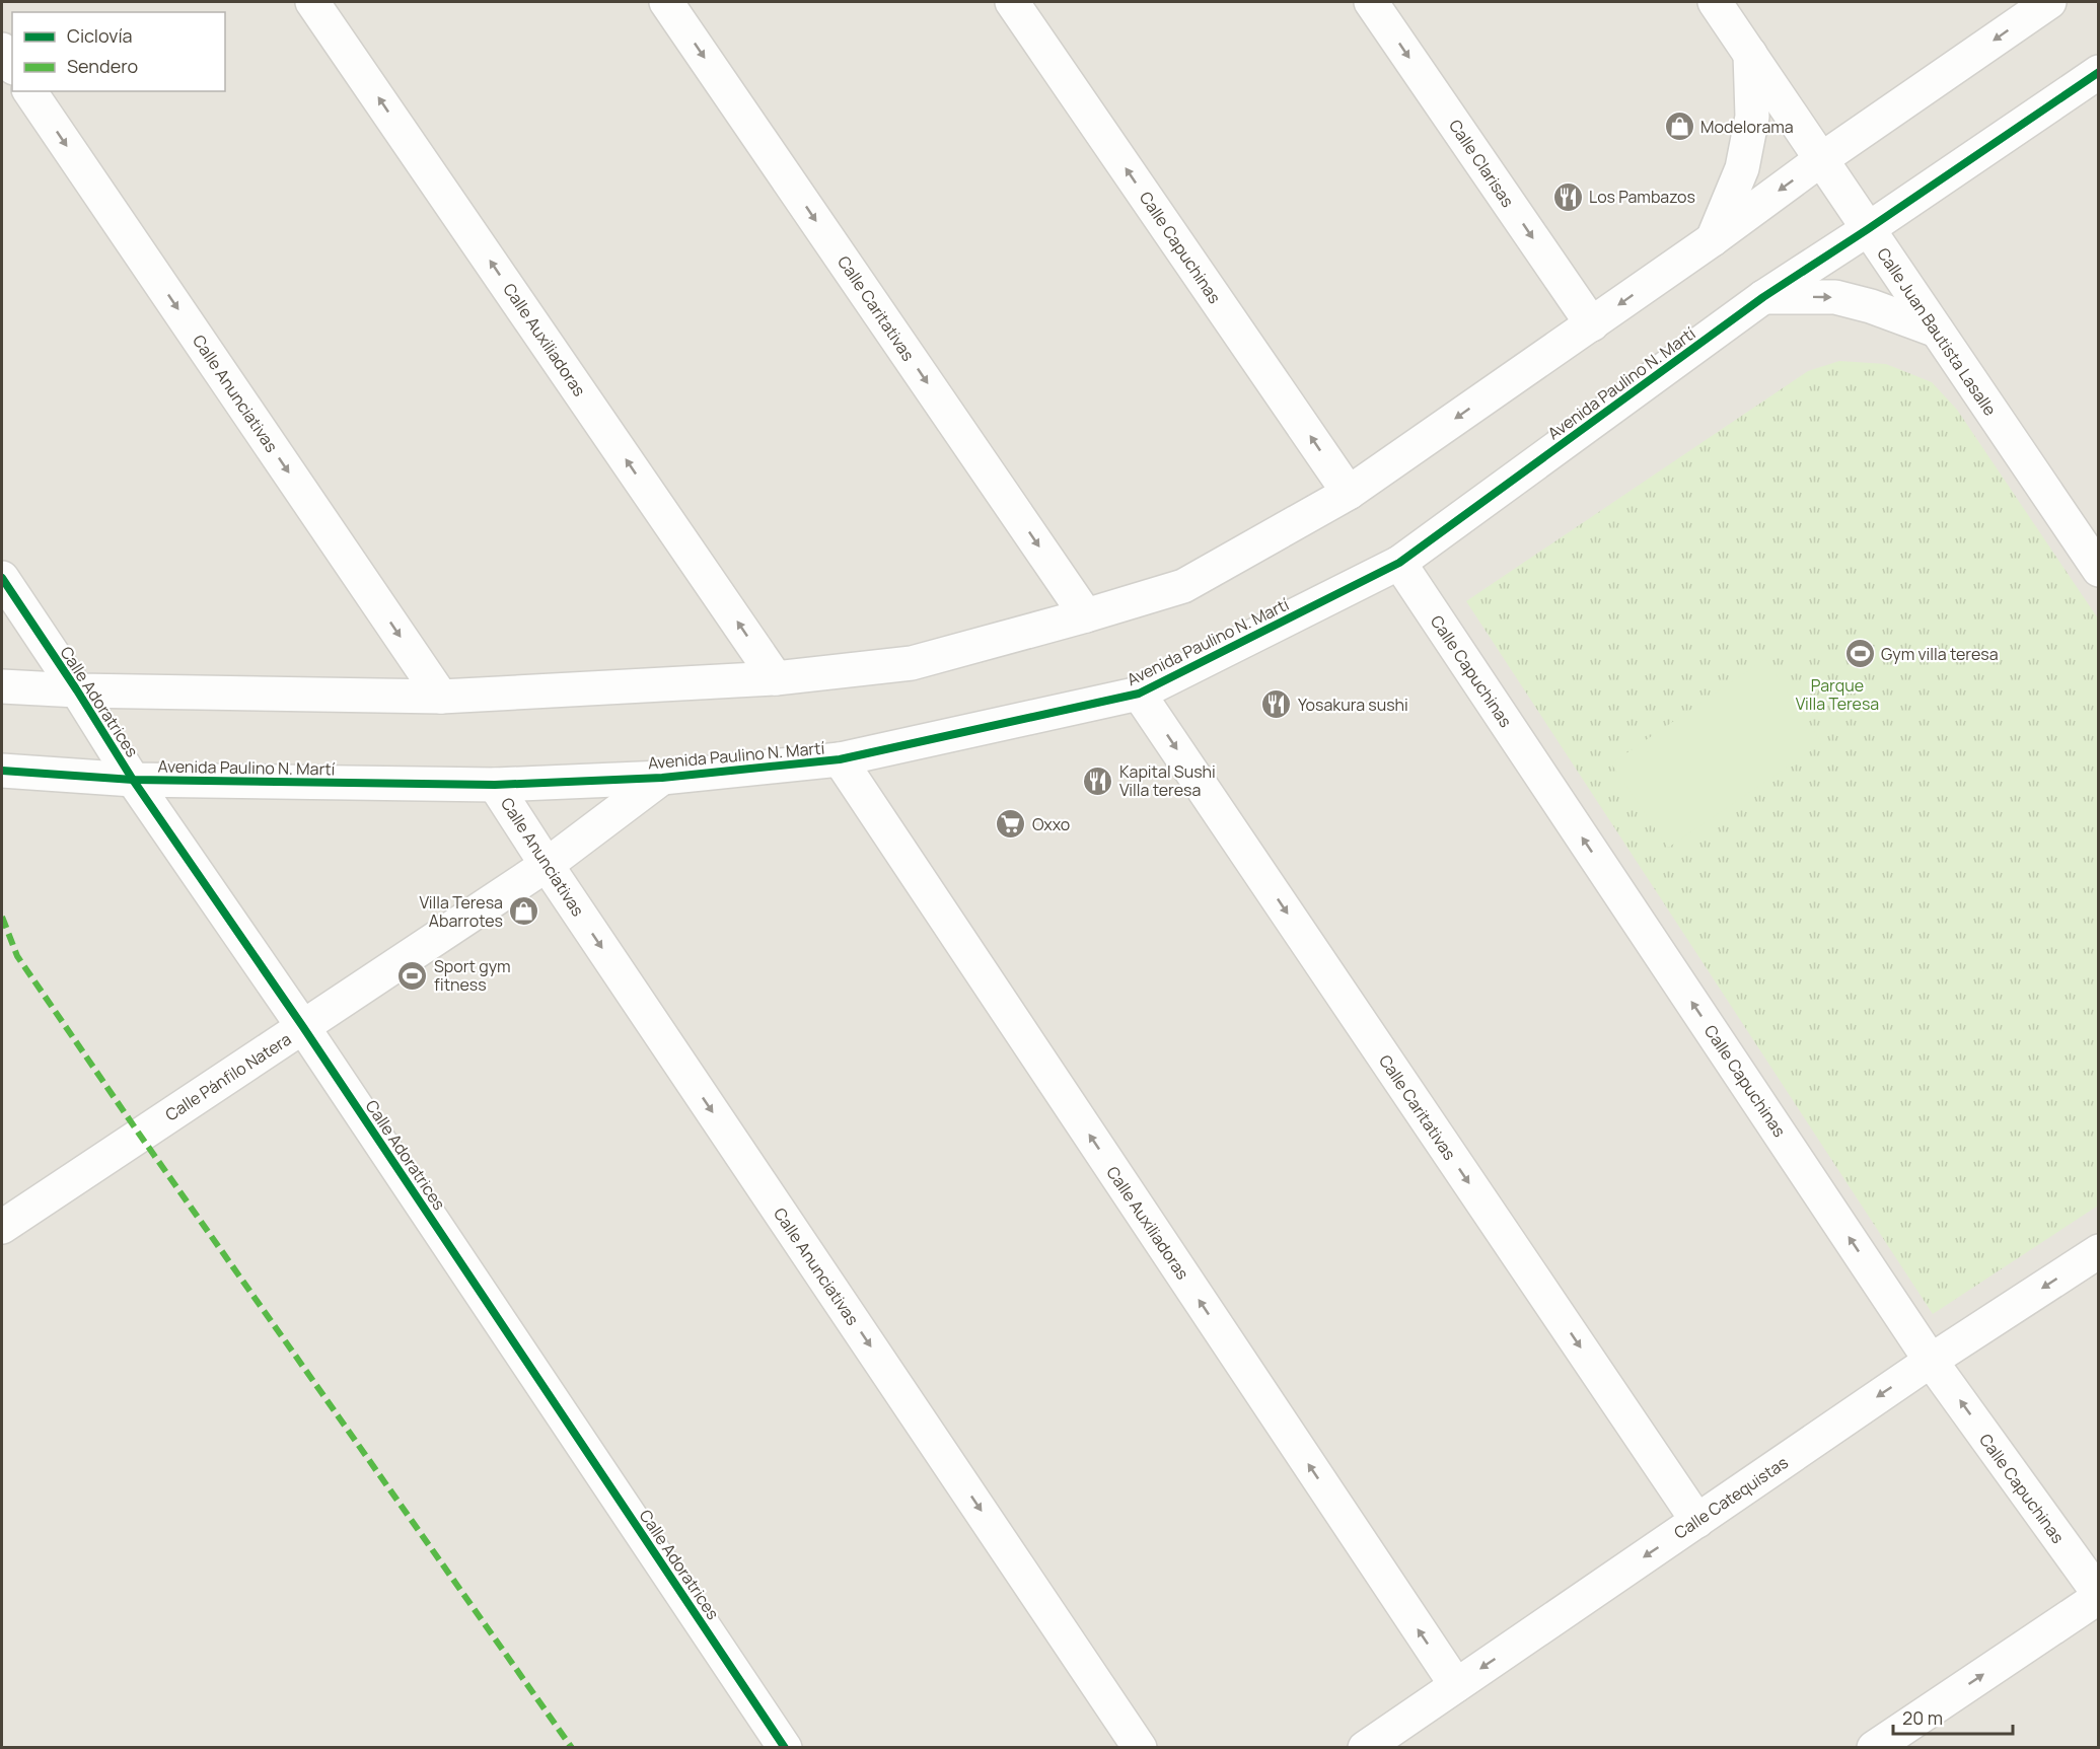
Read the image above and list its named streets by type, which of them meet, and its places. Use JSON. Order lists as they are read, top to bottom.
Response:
{
  "streets": {
    "street": [
      "Calle Clarisas",
      "Calle Capuchinas",
      "Calle Caritativas",
      "Calle Juan Bautista Lasalle",
      "Calle Auxiliadoras",
      "Avenida Paulino N. Martí",
      "Calle Anunciativas",
      "Calle Adoratrices",
      "Calle Pánfilo Natera",
      "Calle Catequistas"
    ]
  },
  "crossings": [
    ["Calle Capuchinas", "Avenida Paulino N. Martí"],
    ["Calle Capuchinas", "Calle Catequistas"],
    ["Calle Caritativas", "Avenida Paulino N. Martí"],
    ["Calle Caritativas", "Calle Catequistas"],
    ["Calle Juan Bautista Lasalle", "Avenida Paulino N. Martí"],
    ["Calle Auxiliadoras", "Avenida Paulino N. Martí"],
    ["Calle Auxiliadoras", "Calle Catequistas"],
    ["Avenida Paulino N. Martí", "Calle Anunciativas"],
    ["Avenida Paulino N. Martí", "Calle Adoratrices"],
    ["Avenida Paulino N. Martí", "Calle Pánfilo Natera"],
    ["Calle Anunciativas", "Calle Pánfilo Natera"],
    ["Calle Adoratrices", "Calle Pánfilo Natera"]
  ],
  "one_way": [
    "Calle Clarisas",
    "Calle Capuchinas",
    "Calle Caritativas",
    "Calle Auxiliadoras",
    "Calle Anunciativas"
  ],
  "parks": ["Parque Villa Teresa"],
  "places": {
    "shop": ["Modelorama", "Villa Teresa Abarrotes"],
    "restaurant": ["Los Pambazos", "Yosakura sushi", "Kapital Sushi Villa teresa"],
    "sports": ["Gym villa teresa", "Sport gym fitness"],
    "supermarket": ["Oxxo"]
  },
  "legend": ["Ciclovía", "Sendero"],
  "scale_bar": "20 m"
}
